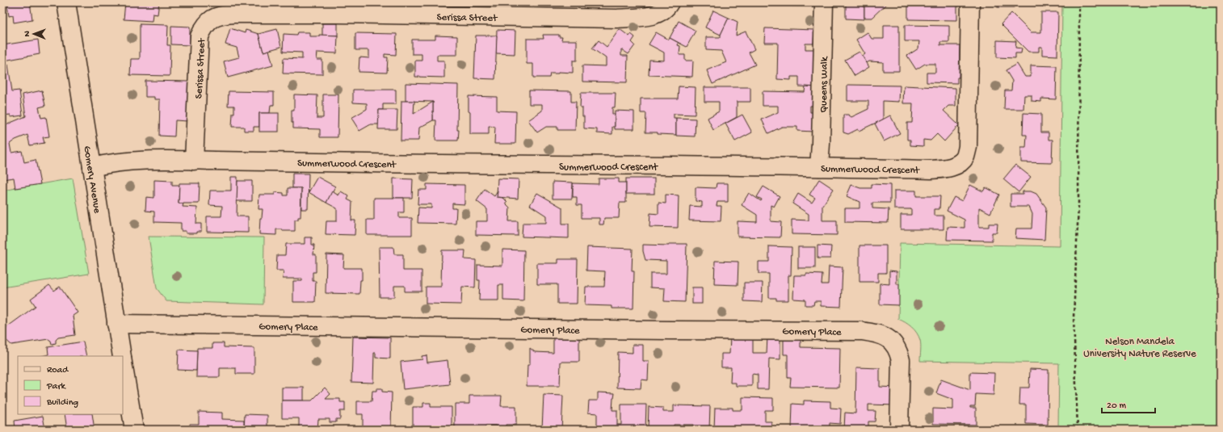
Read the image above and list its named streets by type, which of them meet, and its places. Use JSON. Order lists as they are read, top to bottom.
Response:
{
  "streets": {
    "street": [
      "Serissa Street",
      "Queens Walk",
      "Summerwood Crescent",
      "Gomery Avenue",
      "Gomery Place"
    ]
  },
  "crossings": [
    ["Serissa Street", "Summerwood Crescent"],
    ["Queens Walk", "Summerwood Crescent"],
    ["Summerwood Crescent", "Gomery Avenue"],
    ["Gomery Avenue", "Gomery Place"]
  ],
  "parks": ["Nelson Mandela University Nature Reserve"],
  "legend": ["Road", "Park", "Building"],
  "scale_bar": "20 m",
  "north": "left"
}
